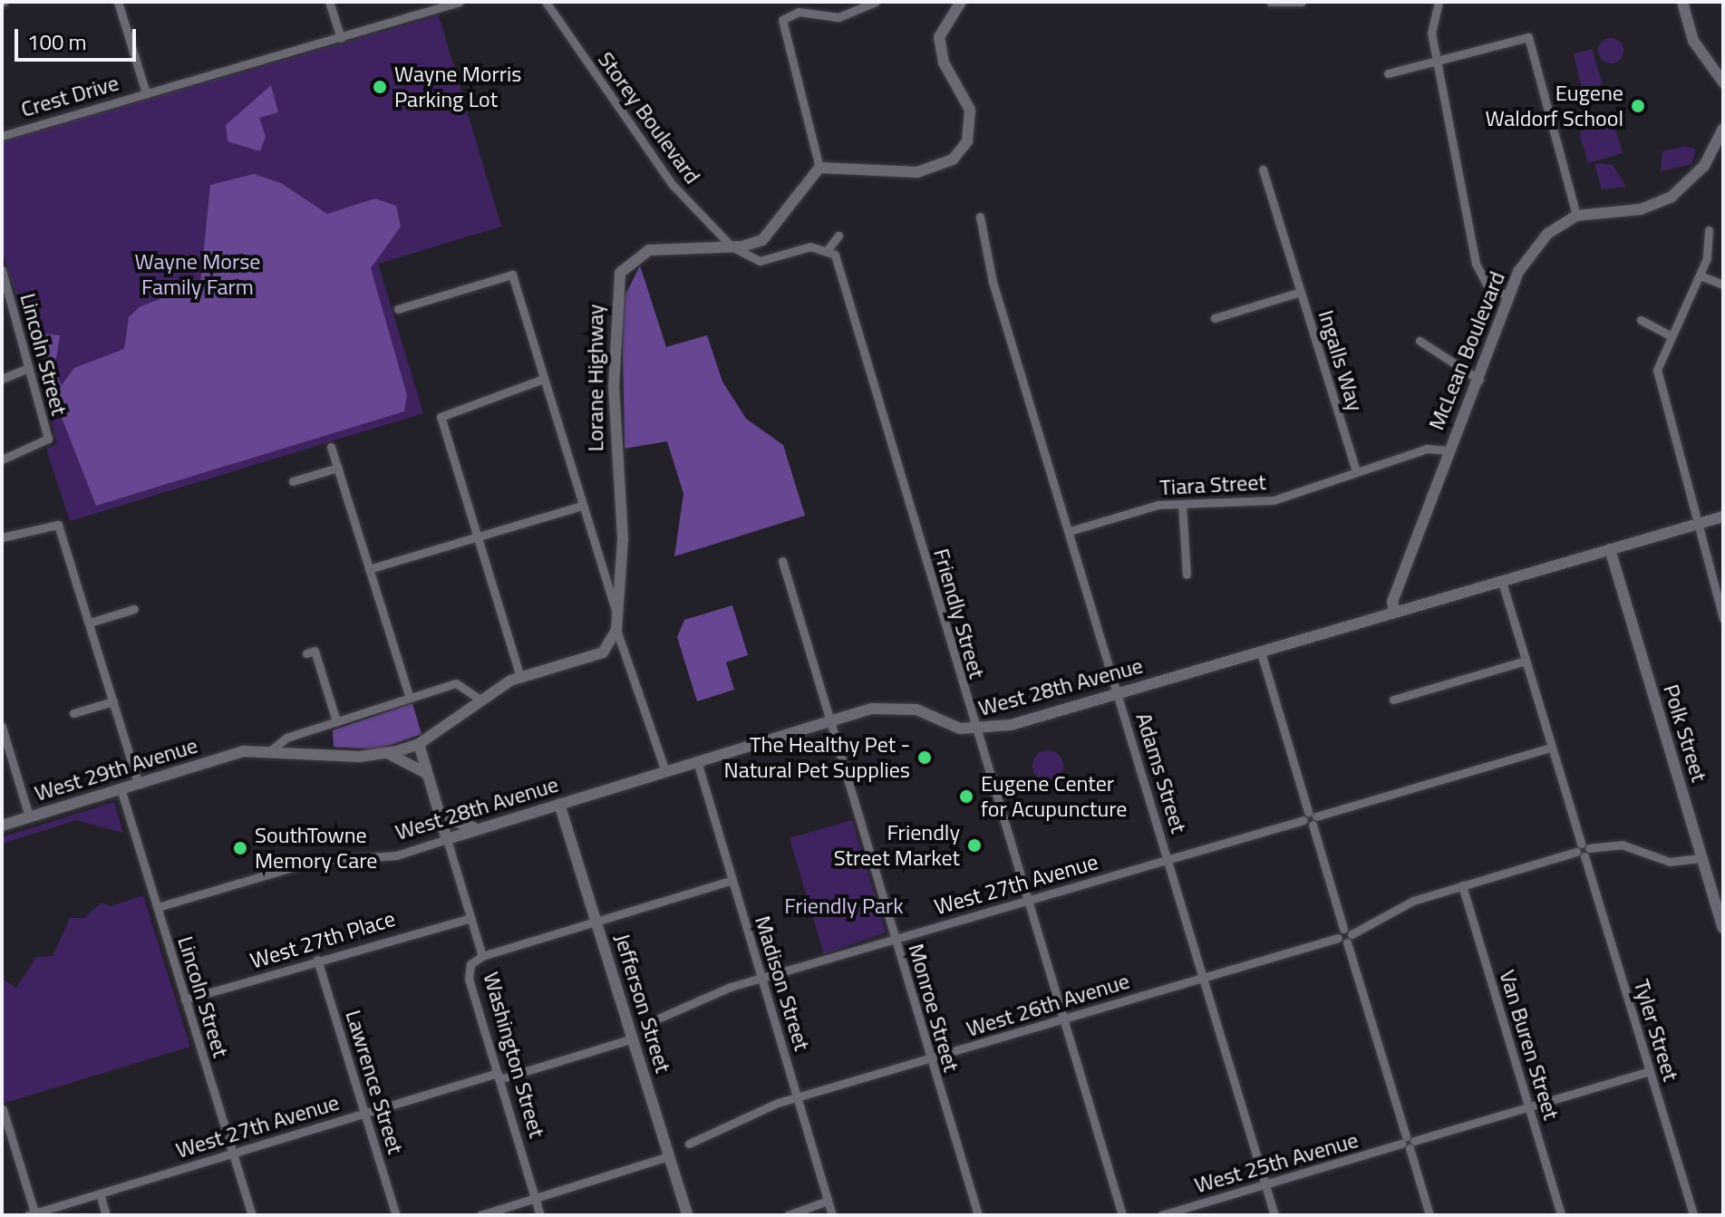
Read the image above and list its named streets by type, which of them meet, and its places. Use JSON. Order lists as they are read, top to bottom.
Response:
{
  "streets": {
    "street": [
      "Crest Drive",
      "Storey Boulevard",
      "McLean Boulevard",
      "Lincoln Street",
      "Ingalls Way",
      "Lorane Highway",
      "Tiara Street",
      "Friendly Street",
      "West 28th Avenue",
      "Polk Street",
      "West 29th Avenue",
      "Adams Street",
      "West 27th Avenue",
      "West 27th Place",
      "Madison Street",
      "Jefferson Street",
      "West 26th Avenue",
      "Monroe Street",
      "Tyler Street",
      "Van Buren Street",
      "Washington Street",
      "Lawrence Street",
      "West 25th Avenue"
    ]
  },
  "crossings": [
    ["Storey Boulevard", "Lorane Highway"],
    ["McLean Boulevard", "West 28th Avenue"],
    ["Lincoln Street", "West 28th Avenue"],
    ["Lincoln Street", "West 29th Avenue"],
    ["Lincoln Street", "West 27th Avenue"],
    ["Lincoln Street", "West 27th Place"],
    ["Ingalls Way", "Tiara Street"],
    ["Tiara Street", "Adams Street"],
    ["Friendly Street", "West 28th Avenue"],
    ["Friendly Street", "West 27th Avenue"],
    ["Friendly Street", "West 26th Avenue"],
    ["West 28th Avenue", "Polk Street"],
    ["West 28th Avenue", "Adams Street"],
    ["West 28th Avenue", "Madison Street"],
    ["West 28th Avenue", "Jefferson Street"],
    ["West 28th Avenue", "Monroe Street"],
    ["West 28th Avenue", "Tyler Street"],
    ["West 28th Avenue", "Washington Street"],
    ["Polk Street", "West 26th Avenue"],
    ["Adams Street", "West 27th Avenue"],
    ["Adams Street", "West 26th Avenue"],
    ["Adams Street", "West 25th Avenue"],
    ["West 27th Avenue", "Madison Street"],
    ["West 27th Avenue", "Jefferson Street"],
    ["West 27th Avenue", "Monroe Street"],
    ["West 27th Avenue", "Tyler Street"],
    ["West 27th Avenue", "Washington Street"],
    ["West 27th Avenue", "Lawrence Street"],
    ["West 27th Place", "Washington Street"],
    ["West 27th Place", "Lawrence Street"],
    ["Madison Street", "West 26th Avenue"],
    ["West 26th Avenue", "Monroe Street"],
    ["West 26th Avenue", "Tyler Street"],
    ["West 26th Avenue", "Van Buren Street"],
    ["Tyler Street", "West 25th Avenue"],
    ["Van Buren Street", "West 25th Avenue"]
  ],
  "parks": ["Wayne Morse Family Farm", "Friendly Park"],
  "places": [
    "Wayne Morris Parking Lot",
    "Eugene Waldorf School",
    "The Healthy Pet - Natural Pet Supplies",
    "Eugene Center for Acupuncture",
    "Friendly Street Market",
    "SouthTowne Memory Care"
  ],
  "scale_bar": "100 m"
}
